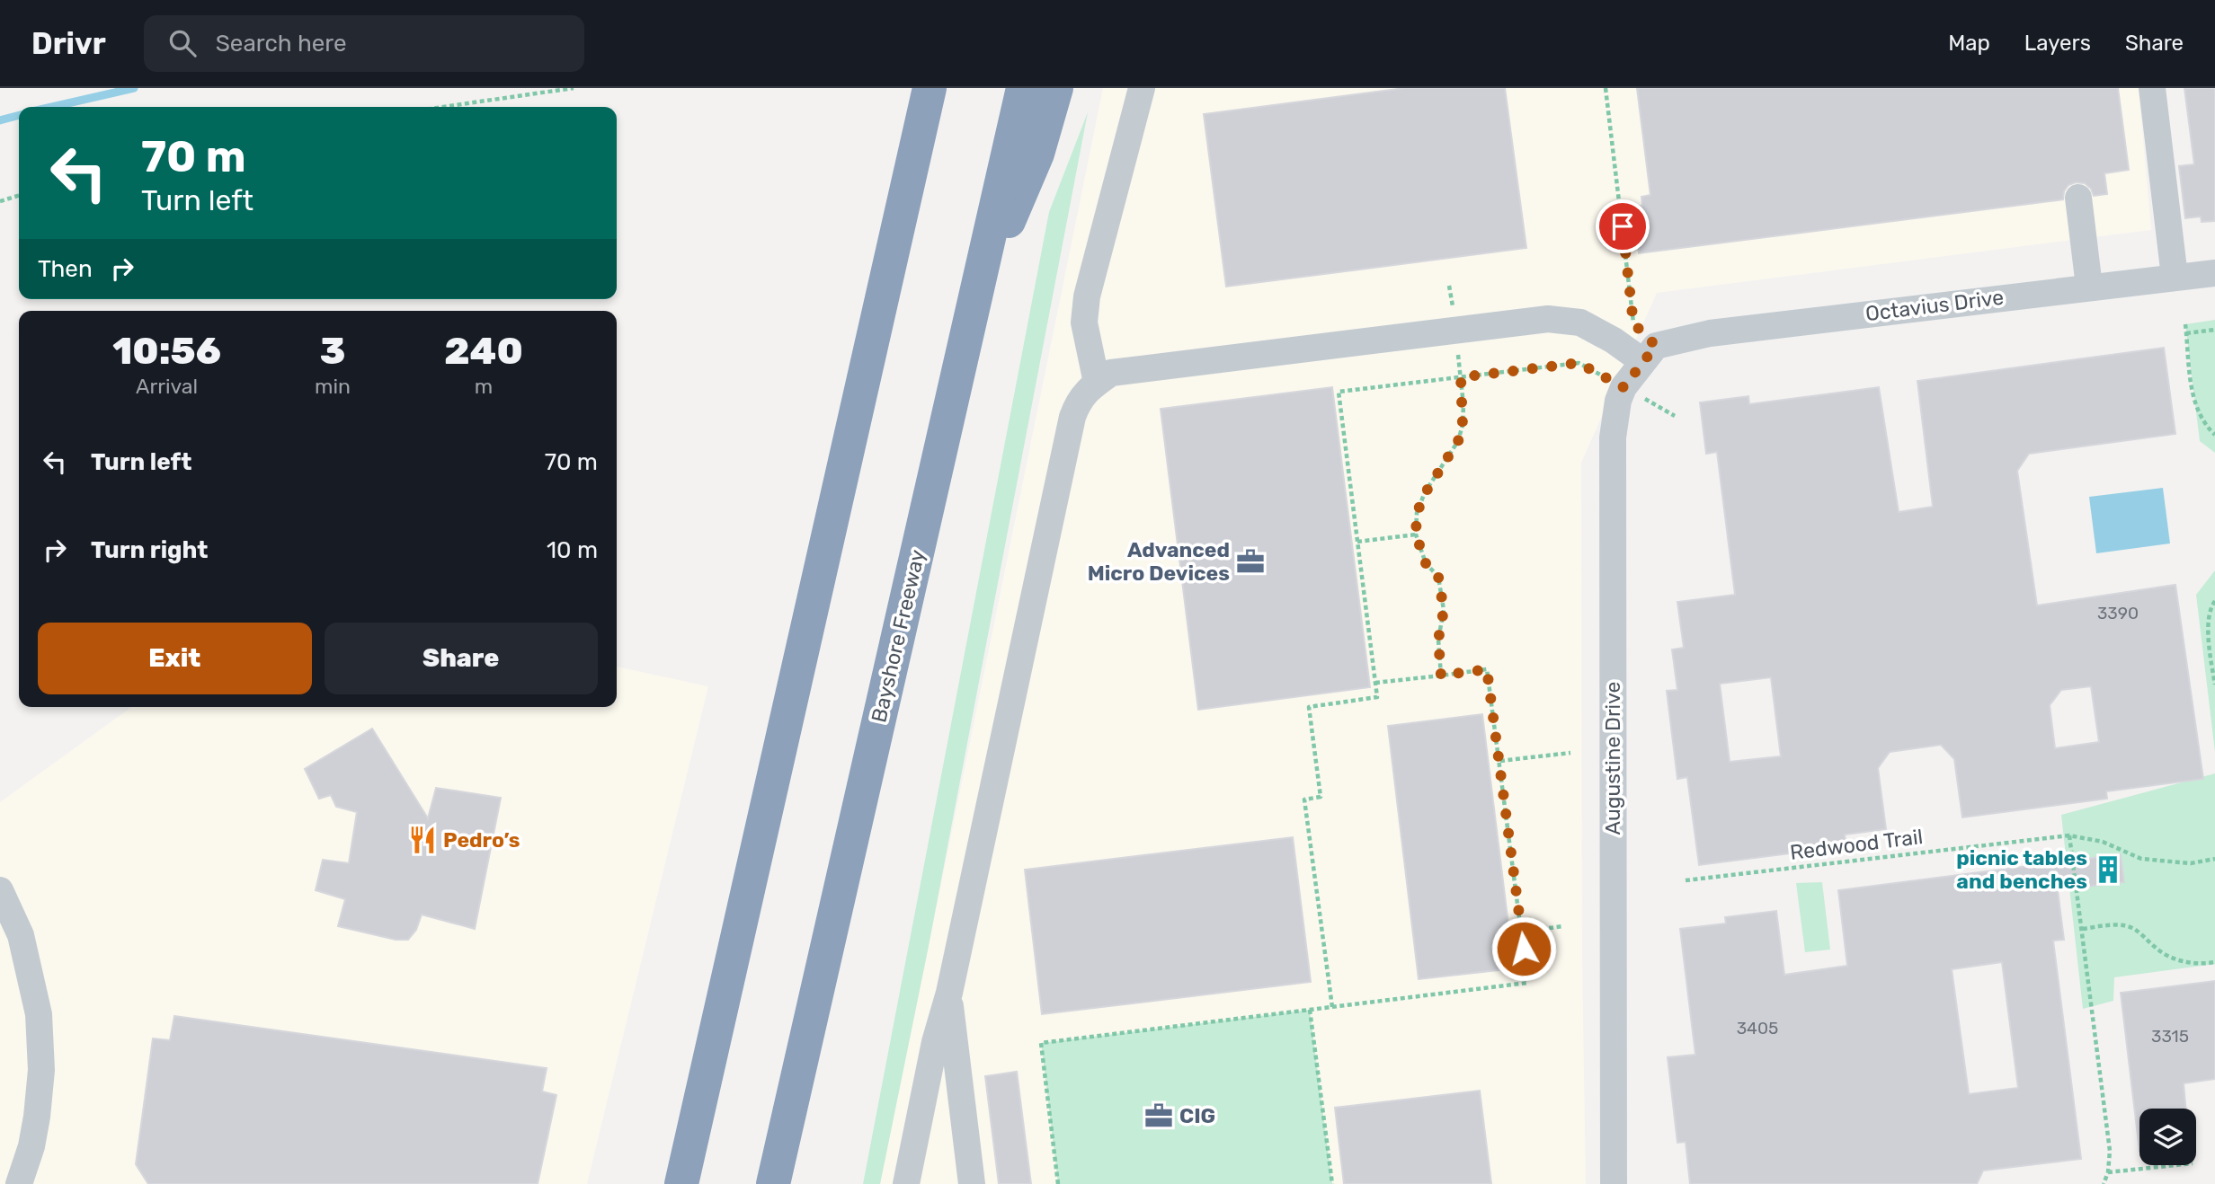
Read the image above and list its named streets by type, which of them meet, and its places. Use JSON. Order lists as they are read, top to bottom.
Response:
{
  "streets": {
    "highway": ["Bayshore Freeway"],
    "street": ["Octavius Drive", "Augustine Drive"],
    "path": ["Redwood Trail"]
  },
  "crossings": [
    ["Octavius Drive", "Augustine Drive"]
  ],
  "places": {
    "office": ["Advanced Micro Devices", "CIG"],
    "restaurant": ["Pedro’s"],
    "building": ["picnic tables and benches"]
  },
  "house_numbers": ["3390", "3405", "3315"],
  "page": {
    "header": "Drivr",
    "search": "Search here",
    "nav": ["Map", "Layers", "Share"],
    "turn": ["70 m", "Turn left"],
    "then": "Then",
    "eta": [
      "10:56",
      "Arrival",
      "3",
      "min",
      "240",
      "m"
    ],
    "list": [
      {
        "name": "Turn left",
        "value": "70 m"
      },
      {
        "name": "Turn right",
        "value": "10 m"
      }
    ],
    "buttons": ["Exit", "Share"]
  }
}
